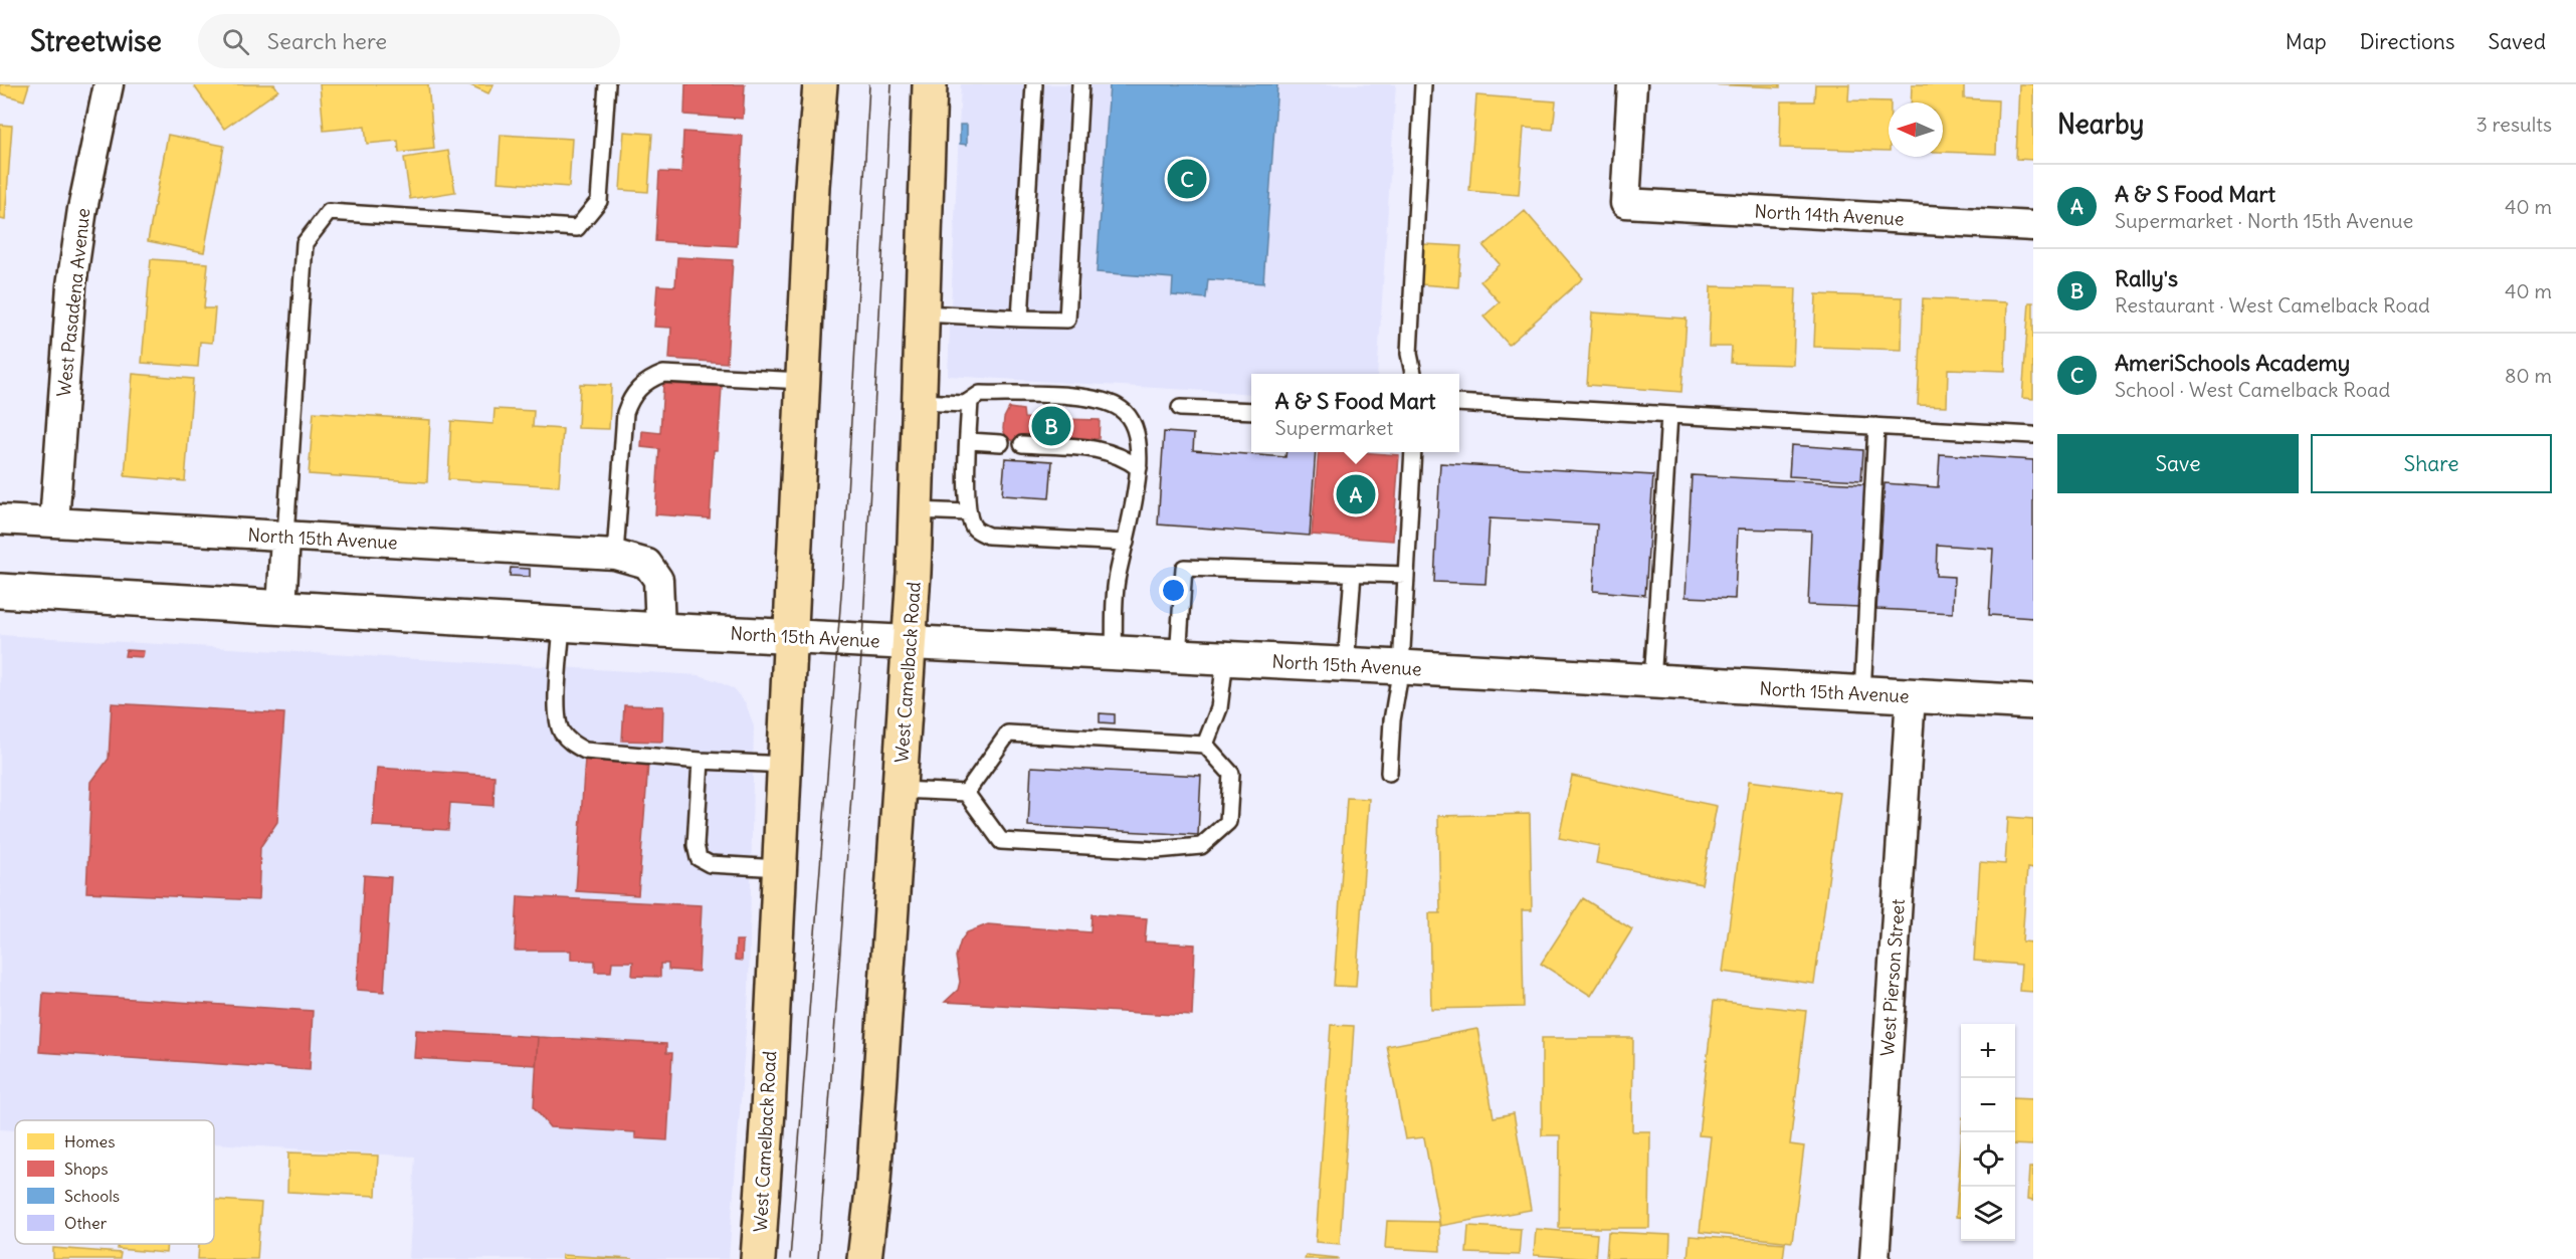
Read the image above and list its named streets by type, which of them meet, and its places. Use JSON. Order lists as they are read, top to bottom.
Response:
{
  "streets": {
    "main road": ["West Camelback Road"],
    "street": [
      "North 14th Avenue",
      "West Pasadena Avenue",
      "North 15th Avenue",
      "West Pierson Street"
    ]
  },
  "crossings": [
    ["West Pasadena Avenue", "North 15th Avenue"],
    ["North 15th Avenue", "West Camelback Road"],
    ["North 15th Avenue", "West Pierson Street"]
  ],
  "legend": [
    "Homes",
    "Shops",
    "Schools",
    "Other"
  ],
  "north": "left",
  "page": {
    "header": "Streetwise",
    "search": "Search here",
    "nav": ["Map", "Directions", "Saved"],
    "heading": ["Nearby", "3 results"],
    "pins": ["C", "B", "A"],
    "list": [
      {
        "mark": "A",
        "name": "A & S Food Mart",
        "note": "Supermarket · North 15th Avenue",
        "value": "40 m"
      },
      {
        "mark": "B",
        "name": "Rally's",
        "note": "Restaurant · West Camelback Road",
        "value": "40 m"
      },
      {
        "mark": "C",
        "name": "AmeriSchools Academy",
        "note": "School · West Camelback Road",
        "value": "80 m"
      }
    ],
    "popup": ["A & S Food Mart", "Supermarket"],
    "buttons": ["Save", "Share"],
    "map_buttons": ["+", "−"]
  }
}
